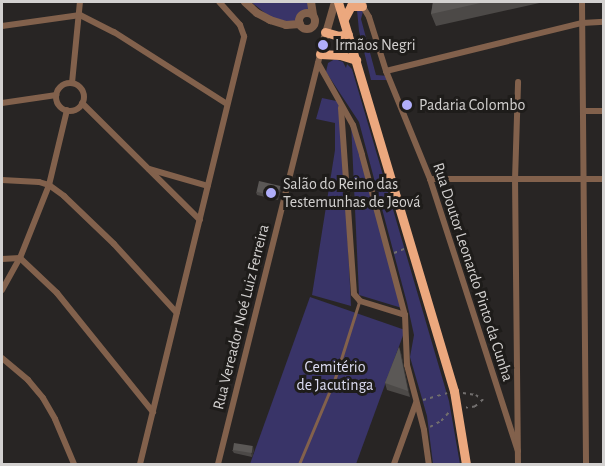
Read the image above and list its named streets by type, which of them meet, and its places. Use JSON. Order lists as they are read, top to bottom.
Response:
{
  "streets": {
    "street": ["Rua Doutor Leonardo Pinto da Cunha", "Rua Vereador Noé Luiz Ferreira"]
  },
  "parks": ["Cemitério de Jacutinga"],
  "places": ["Irmãos Negri", "Padaria Colombo", "Salão do Reino das Testemunhas de Jeová"]
}
